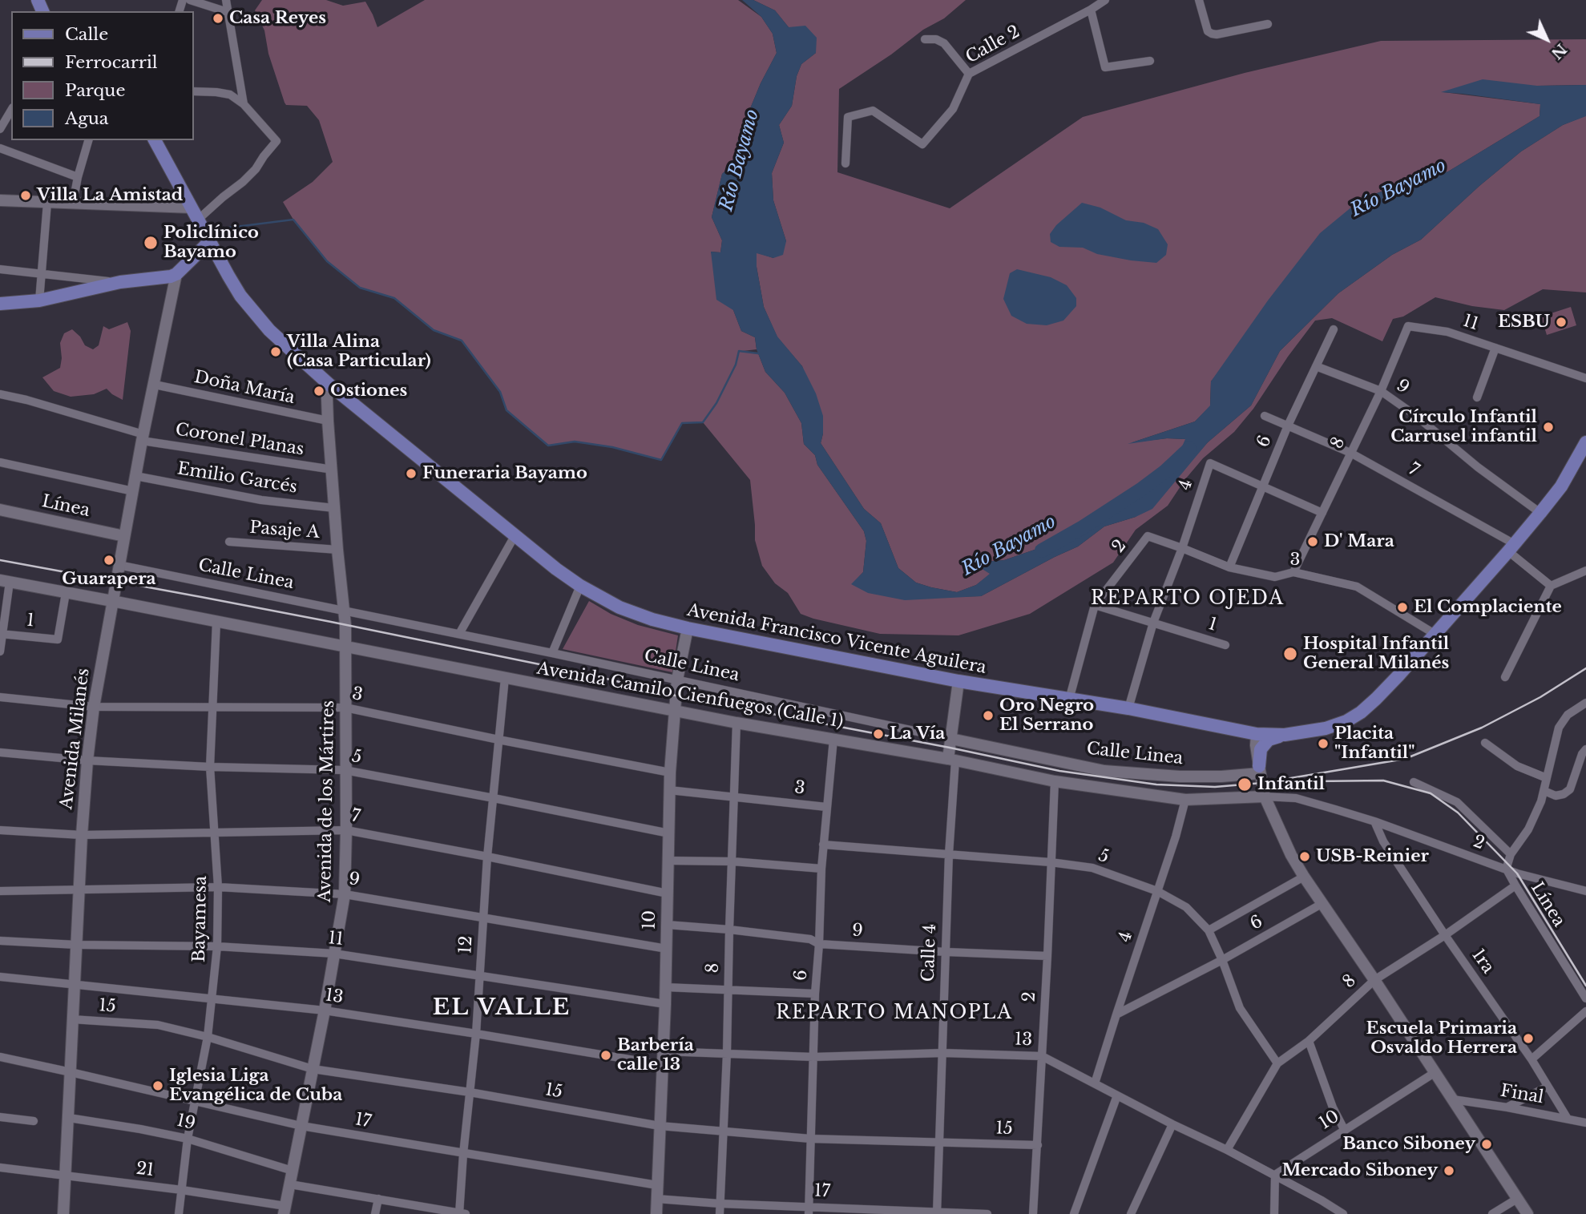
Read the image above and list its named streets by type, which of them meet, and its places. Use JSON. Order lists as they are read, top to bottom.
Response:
{
  "streets": {
    "main road": ["Avenida Francisco Vicente Aguilera"],
    "street": [
      "Calle 2",
      "11",
      "9",
      "Doña María",
      "Coronel Planas",
      "6",
      "8",
      "7",
      "Emilio Garcés",
      "4",
      "Línea",
      "Pasaje A",
      "2",
      "3",
      "Calle Linea",
      "1",
      "Avenida Camilo Cienfuegos (Calle 1)",
      "Avenida Milanés",
      "5",
      "Avenida de los Mártires",
      "Bayamesa",
      "10",
      "12",
      "Calle 4",
      "1ra",
      "13",
      "15",
      "Final",
      "17",
      "19",
      "21"
    ]
  },
  "crossings": [
    ["11", "8"],
    ["11", "Avenida Milanés"],
    ["11", "Avenida de los Mártires"],
    ["11", "Bayamesa"],
    ["11", "10"],
    ["11", "12"],
    ["9", "6"],
    ["9", "8"],
    ["9", "2"],
    ["9", "Avenida Francisco Vicente Aguilera"],
    ["9", "Avenida Milanés"],
    ["9", "Avenida de los Mártires"],
    ["9", "Bayamesa"],
    ["9", "10"],
    ["9", "12"],
    ["9", "Calle 4"],
    ["Doña María", "Avenida Milanés"],
    ["Doña María", "Avenida de los Mártires"],
    ["Coronel Planas", "Avenida Milanés"],
    ["Coronel Planas", "Avenida de los Mártires"],
    ["6", "7"],
    ["6", "4"],
    ["6", "3"],
    ["6", "Avenida Camilo Cienfuegos (Calle 1)"],
    ["6", "5"],
    ["6", "13"],
    ["6", "15"],
    ["6", "17"],
    ["8", "7"],
    ["8", "Línea"],
    ["8", "3"],
    ["8", "Avenida Camilo Cienfuegos (Calle 1)"],
    ["8", "5"],
    ["8", "1ra"],
    ["8", "13"],
    ["8", "15"],
    ["8", "17"],
    ["7", "Avenida Francisco Vicente Aguilera"],
    ["7", "Avenida Milanés"],
    ["7", "Avenida de los Mártires"],
    ["7", "Bayamesa"],
    ["7", "10"],
    ["7", "12"],
    ["Emilio Garcés", "Avenida Milanés"],
    ["Emilio Garcés", "Avenida de los Mártires"],
    ["4", "3"],
    ["4", "1"],
    ["4", "Avenida Francisco Vicente Aguilera"],
    ["4", "Avenida Camilo Cienfuegos (Calle 1)"],
    ["4", "5"],
    ["4", "13"],
    ["Línea", "Avenida Milanés"],
    ["Pasaje A", "Avenida de los Mártires"],
    ["2", "3"],
    ["2", "1"],
    ["2", "Avenida Francisco Vicente Aguilera"],
    ["2", "Avenida Camilo Cienfuegos (Calle 1)"],
    ["2", "5"],
    ["2", "1ra"],
    ["2", "13"],
    ["2", "15"],
    ["3", "Avenida Francisco Vicente Aguilera"],
    ["3", "Avenida Milanés"],
    ["3", "Avenida de los Mártires"],
    ["3", "Bayamesa"],
    ["3", "10"],
    ["3", "12"],
    ["Calle Linea", "Avenida Milanés"],
    ["Calle Linea", "Avenida de los Mártires"],
    ["Calle Linea", "10"],
    ["Calle Linea", "Calle 4"],
    ["1", "Avenida Camilo Cienfuegos (Calle 1)"],
    ["Avenida Francisco Vicente Aguilera", "Avenida de los Mártires"],
    ["Avenida Francisco Vicente Aguilera", "10"],
    ["Avenida Francisco Vicente Aguilera", "Calle 4"],
    ["Avenida Camilo Cienfuegos (Calle 1)", "Avenida Milanés"],
    ["Avenida Camilo Cienfuegos (Calle 1)", "Avenida de los Mártires"],
    ["Avenida Camilo Cienfuegos (Calle 1)", "Bayamesa"],
    ["Avenida Camilo Cienfuegos (Calle 1)", "10"],
    ["Avenida Camilo Cienfuegos (Calle 1)", "12"],
    ["Avenida Camilo Cienfuegos (Calle 1)", "Calle 4"],
    ["Avenida Milanés", "5"],
    ["Avenida Milanés", "13"],
    ["Avenida Milanés", "15"],
    ["Avenida Milanés", "17"],
    ["Avenida Milanés", "19"],
    ["Avenida Milanés", "21"],
    ["5", "Avenida de los Mártires"],
    ["5", "Bayamesa"],
    ["5", "10"],
    ["5", "12"],
    ["5", "Calle 4"],
    ["Avenida de los Mártires", "13"],
    ["Avenida de los Mártires", "15"],
    ["Avenida de los Mártires", "17"],
    ["Avenida de los Mártires", "19"],
    ["Avenida de los Mártires", "21"],
    ["Bayamesa", "13"],
    ["Bayamesa", "15"],
    ["Bayamesa", "17"],
    ["Bayamesa", "19"],
    ["Bayamesa", "21"],
    ["10", "13"],
    ["10", "15"],
    ["10", "17"],
    ["12", "13"],
    ["12", "15"],
    ["12", "17"],
    ["Calle 4", "13"],
    ["Calle 4", "15"],
    ["Calle 4", "17"],
    ["1ra", "Final"]
  ],
  "districts": ["REPARTO OJEDA", "EL VALLE", "REPARTO MANOPLA"],
  "water": ["Río Bayamo"],
  "places": [
    "Casa Reyes",
    "Villa La Amistad",
    "Policlínico Bayamo",
    "ESBU",
    "Villa Alina (Casa Particular)",
    "Ostiones",
    "Círculo Infantil Carrusel infantil",
    "Funeraria Bayamo",
    "D' Mara",
    "Guarapera",
    "El Complaciente",
    "Hospital Infantil General Milanés",
    "Oro Negro El Serrano",
    "La Vía",
    "Placita \"Infantil\"",
    "Infantil",
    "USB-Reinier",
    "Escuela Primaria Osvaldo Herrera",
    "Barbería calle 13",
    "Iglesia Liga Evangélica de Cuba",
    "Banco Siboney",
    "Mercado Siboney"
  ],
  "legend": [
    "Calle",
    "Ferrocarril",
    "Parque",
    "Agua"
  ],
  "north": "bottom right"
}
